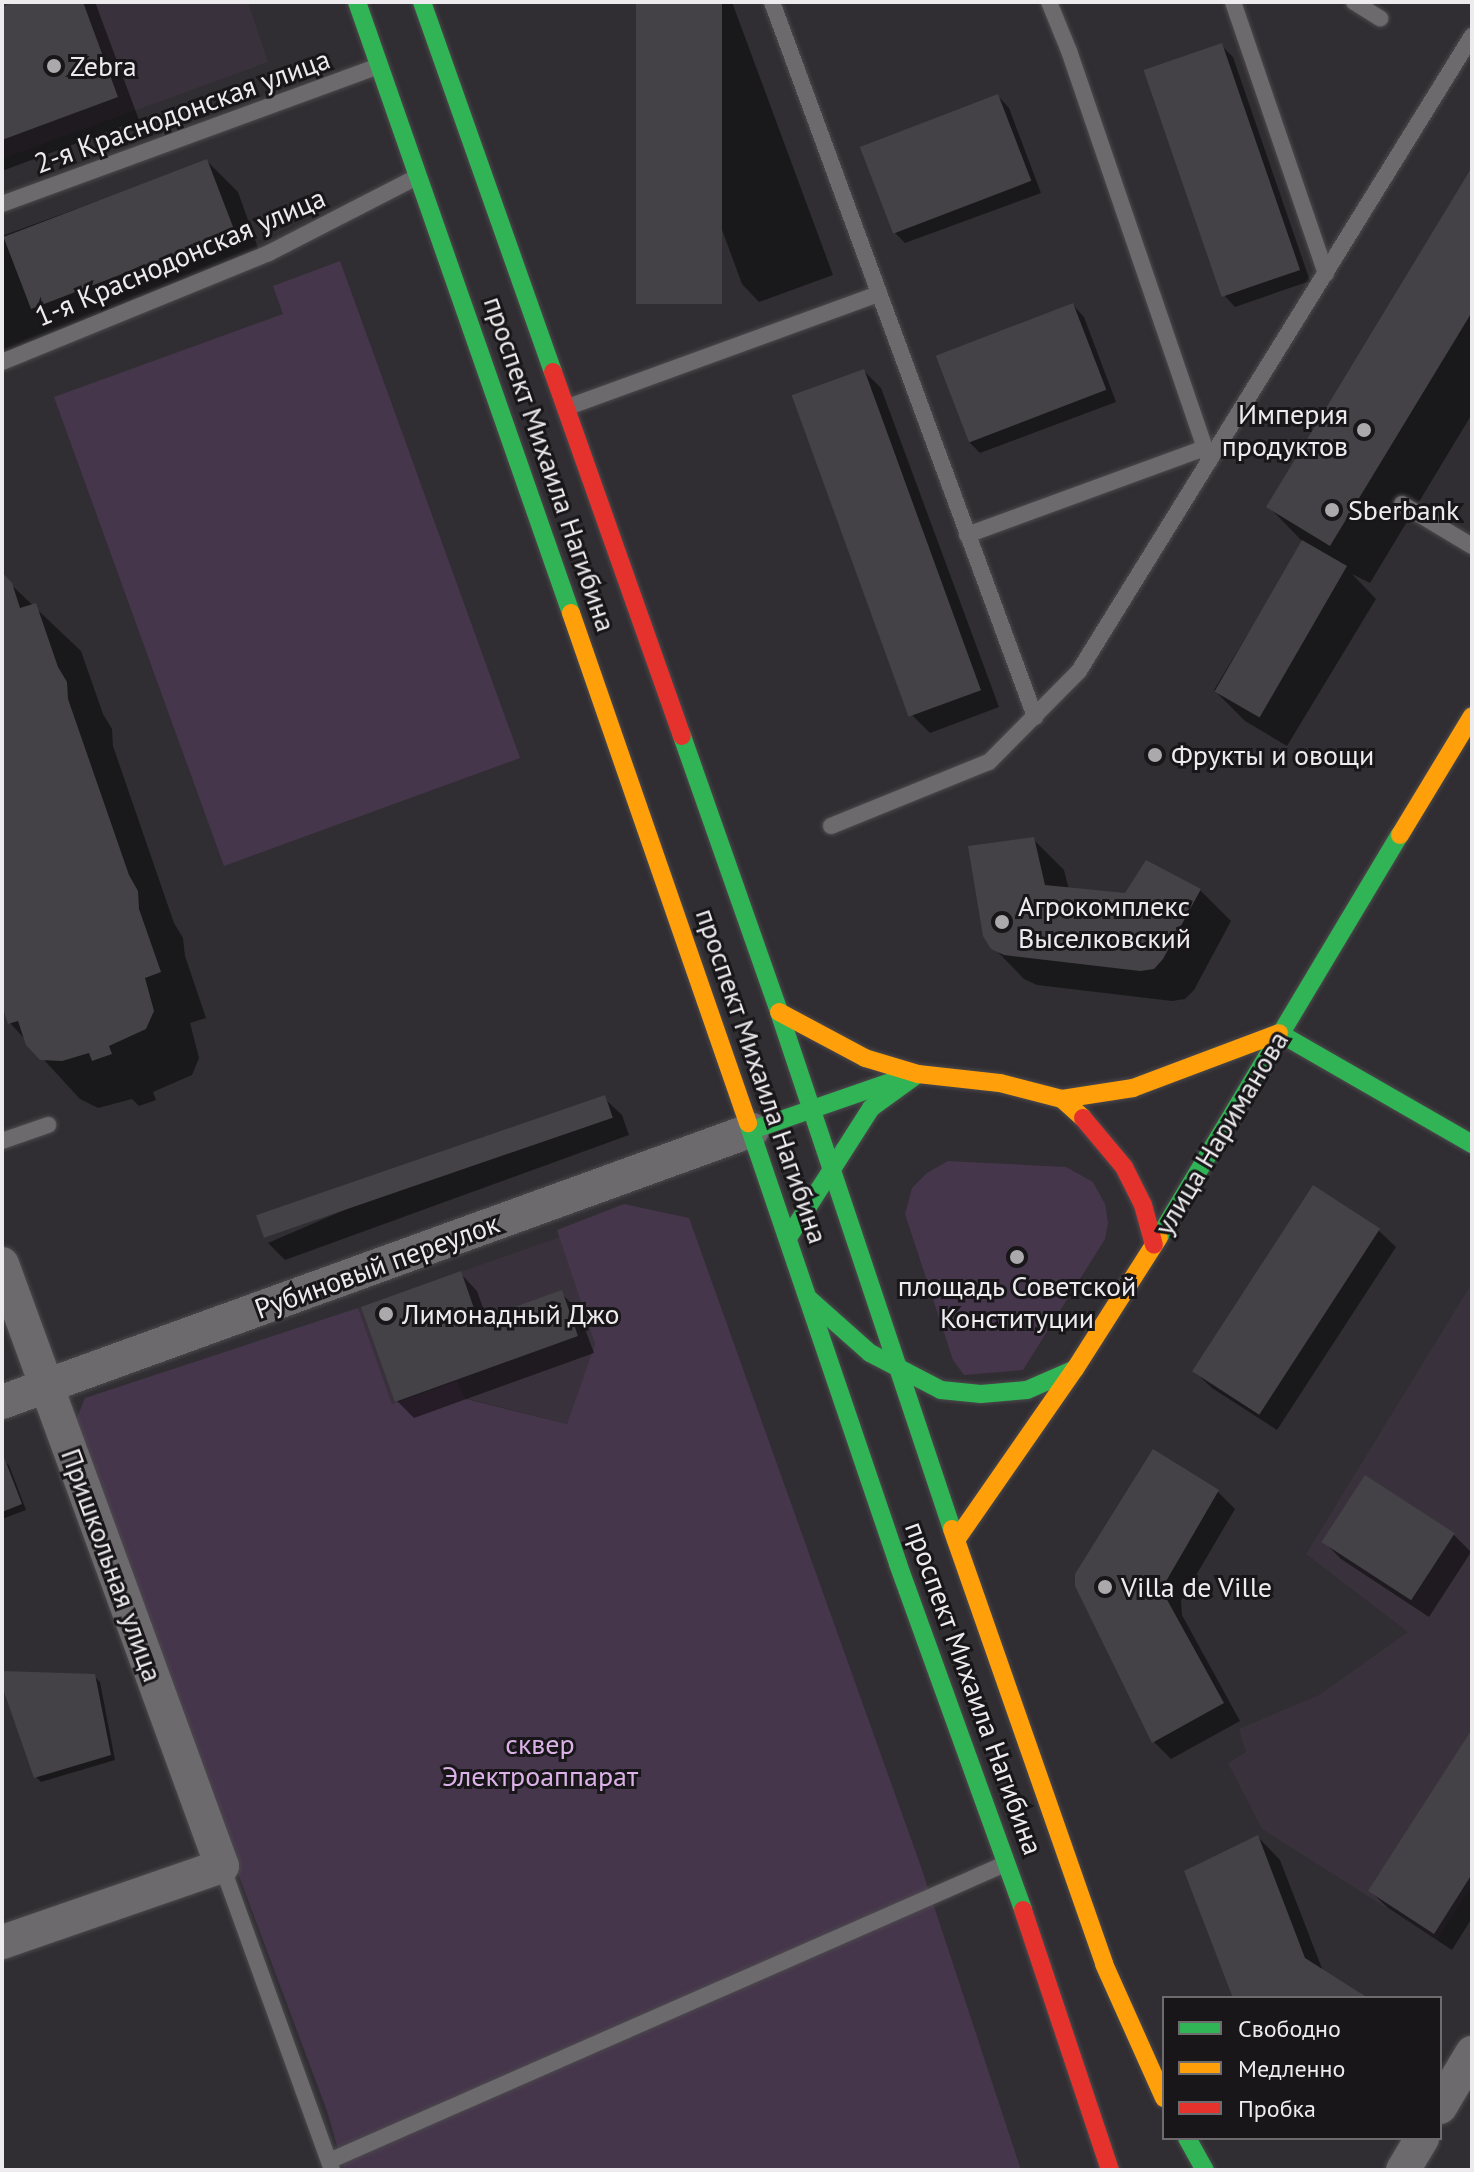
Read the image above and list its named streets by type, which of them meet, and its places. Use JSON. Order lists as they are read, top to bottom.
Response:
{
  "streets": {
    "main road": ["проспект Михаила Нагибина", "улица Нариманова"],
    "street": ["Рубиновый переулок", "Пришкольная улица"],
    "lane": ["2-я Краснодонская улица", "1-я Краснодонская улица"]
  },
  "crossings": [
    ["2-я Краснодонская улица", "проспект Михаила Нагибина"],
    ["1-я Краснодонская улица", "проспект Михаила Нагибина"],
    ["проспект Михаила Нагибина", "улица Нариманова"],
    ["проспект Михаила Нагибина", "Рубиновый переулок"],
    ["Рубиновый переулок", "Пришкольная улица"]
  ],
  "parks": ["cквер Электроаппарат"],
  "places": [
    "Zebra",
    "Империя продуктов",
    "Sberbank",
    "Фрукты и овощи",
    "Агрокомплекс Выселковский",
    "площадь Советской Конституции",
    "Лимонадный Джо",
    "Villa de Ville"
  ],
  "legend": ["Свободно", "Медленно", "Пробка"]
}
